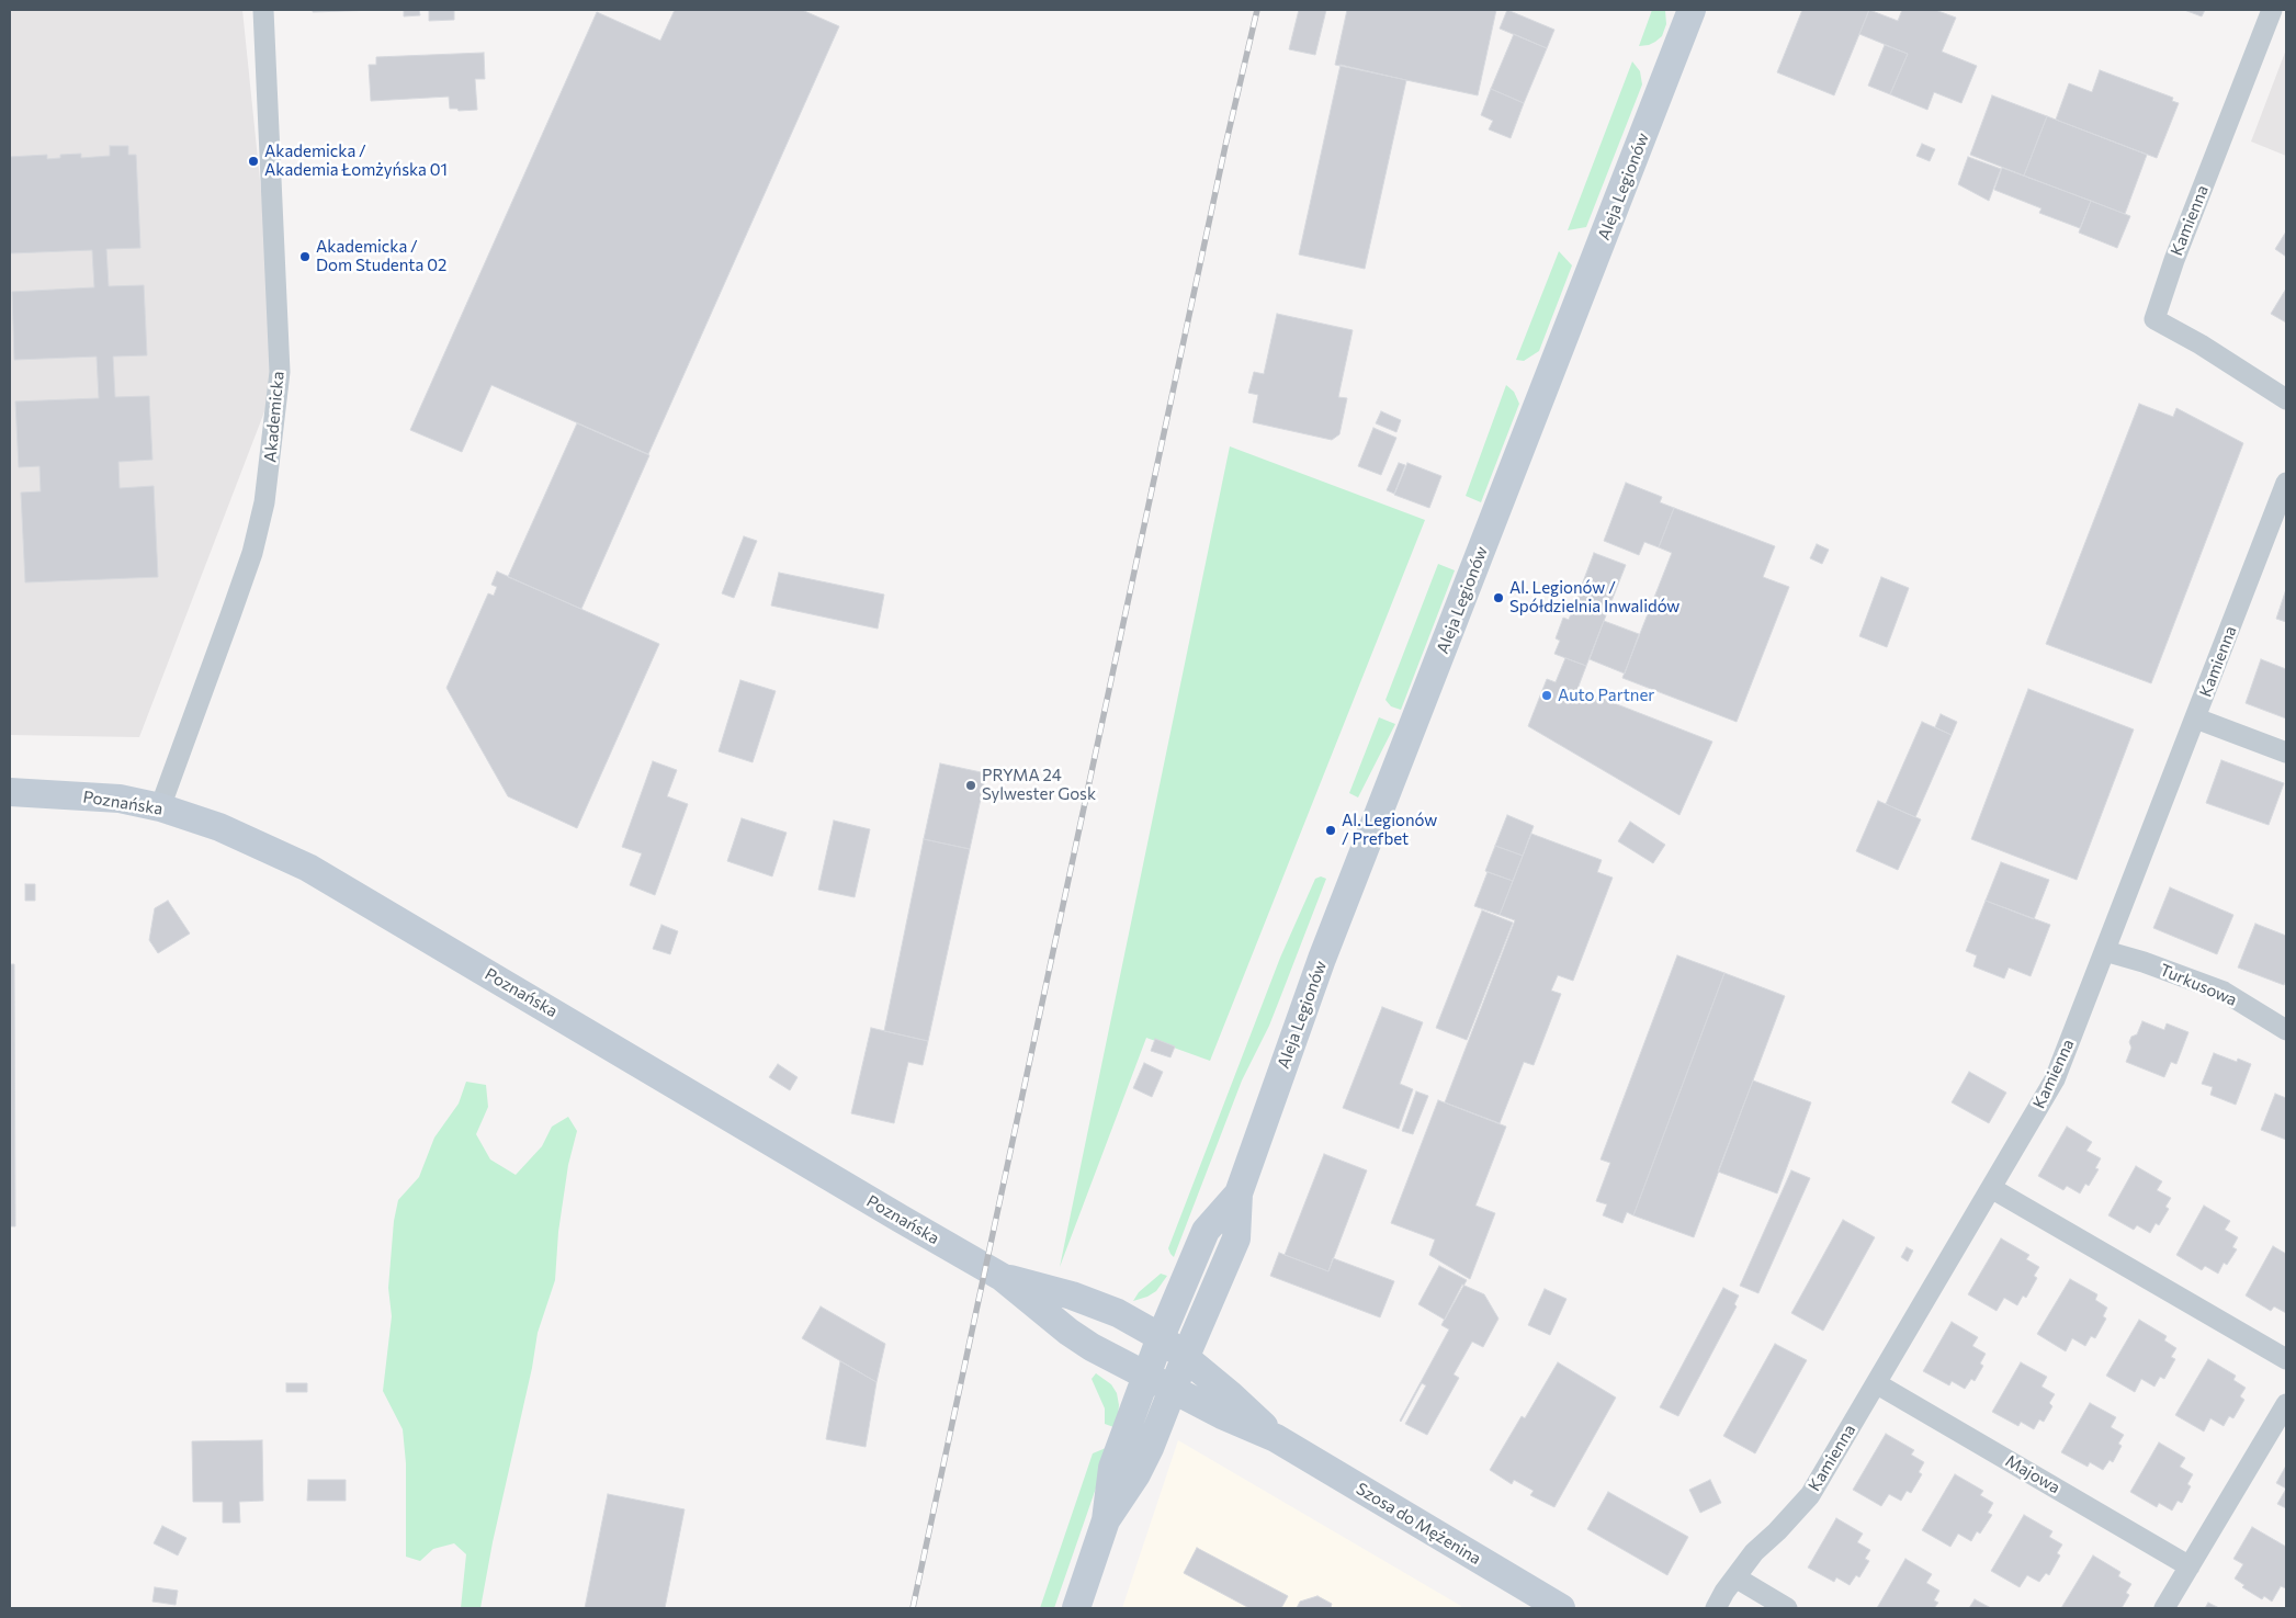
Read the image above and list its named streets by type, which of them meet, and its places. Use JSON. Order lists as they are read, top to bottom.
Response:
{
  "streets": {
    "main road": ["Aleja Legionów", "Poznańska", "Szosa do Mężenina"],
    "street": [
      "Kamienna",
      "Akademicka",
      "Turkusowa",
      "Majowa"
    ]
  },
  "crossings": [
    ["Aleja Legionów", "Poznańska"],
    ["Aleja Legionów", "Szosa do Mężenina"],
    ["Kamienna", "Turkusowa"],
    ["Kamienna", "Majowa"],
    ["Akademicka", "Poznańska"],
    ["Poznańska", "Szosa do Mężenina"]
  ],
  "places": [
    "Akademicka / Akademia Łomżyńska 01",
    "Akademicka / Dom Studenta 02",
    "Al. Legionów / Spółdzielnia Inwalidów",
    "Auto Partner",
    "PRYMA 24 Sylwester Gosk",
    "Al. Legionów / Prefbet"
  ]
}
